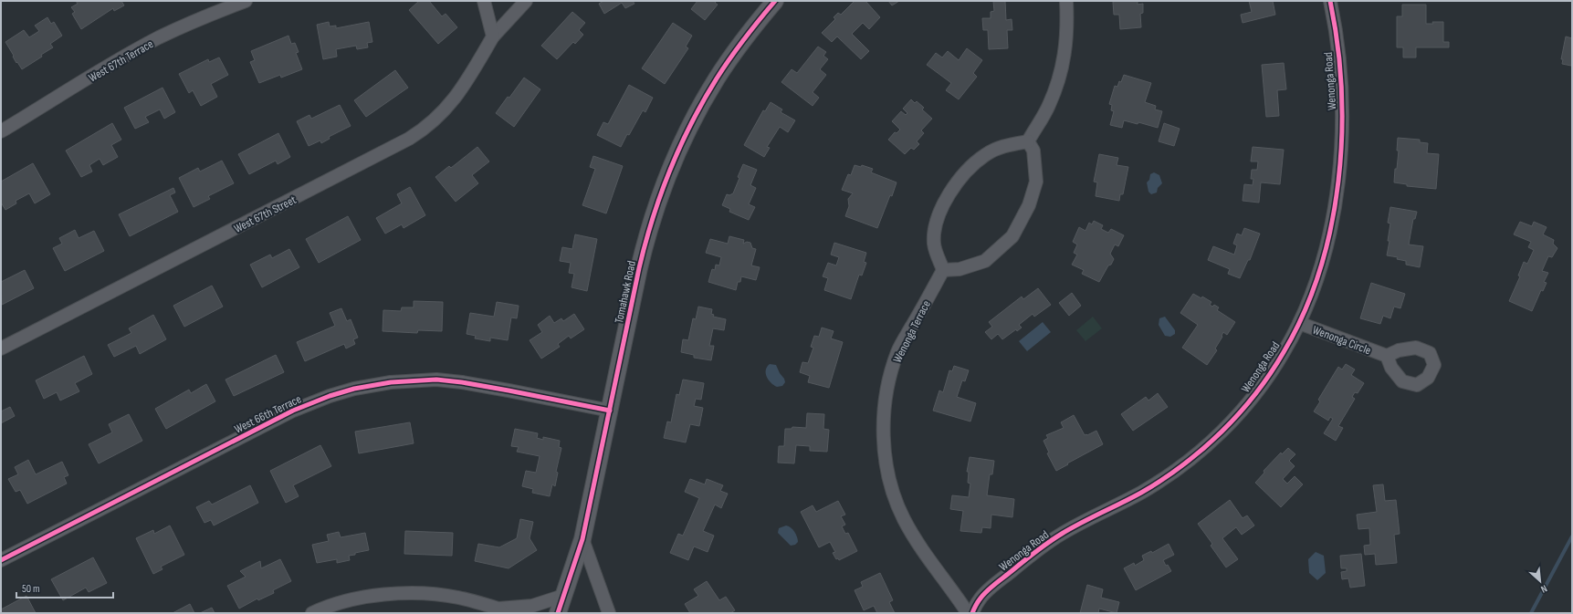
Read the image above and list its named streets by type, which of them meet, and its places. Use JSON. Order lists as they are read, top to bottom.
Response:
{
  "streets": {
    "street": [
      "West 67th Terrace",
      "Wenonga Road",
      "West 67th Street",
      "Tomahawk Road",
      "Wenonga Terrace",
      "Wenonga Circle",
      "West 66th Terrace"
    ]
  },
  "crossings": [
    ["Wenonga Road", "Wenonga Circle"],
    ["Tomahawk Road", "West 66th Terrace"]
  ],
  "scale_bar": "50 m",
  "north": "bottom right"
}
